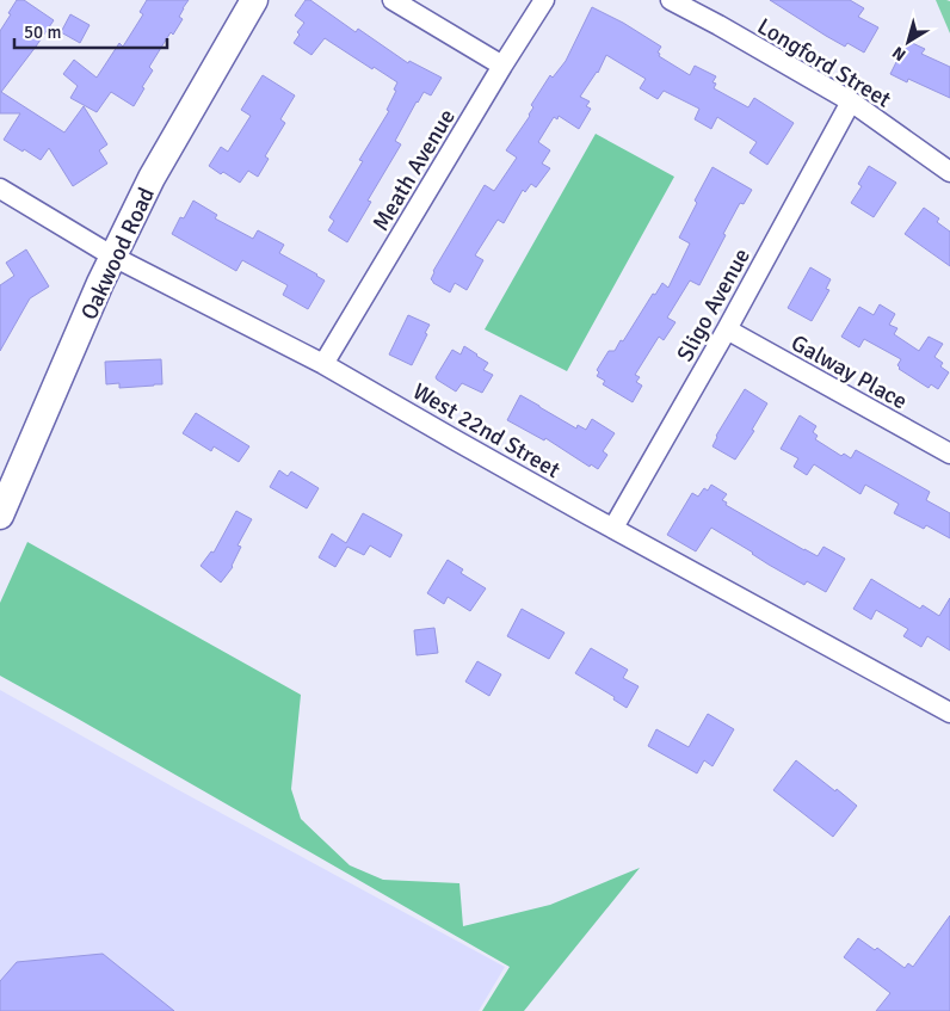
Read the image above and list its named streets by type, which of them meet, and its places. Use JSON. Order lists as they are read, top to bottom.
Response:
{
  "streets": {
    "main road": ["Oakwood Road"],
    "street": [
      "Longford Street",
      "Meath Avenue",
      "Sligo Avenue",
      "Galway Place",
      "West 22nd Street"
    ]
  },
  "crossings": [
    ["Longford Street", "Sligo Avenue"],
    ["Meath Avenue", "West 22nd Street"],
    ["Oakwood Road", "West 22nd Street"],
    ["Sligo Avenue", "Galway Place"],
    ["Sligo Avenue", "West 22nd Street"]
  ],
  "scale_bar": "50 m",
  "north": "bottom left"
}
